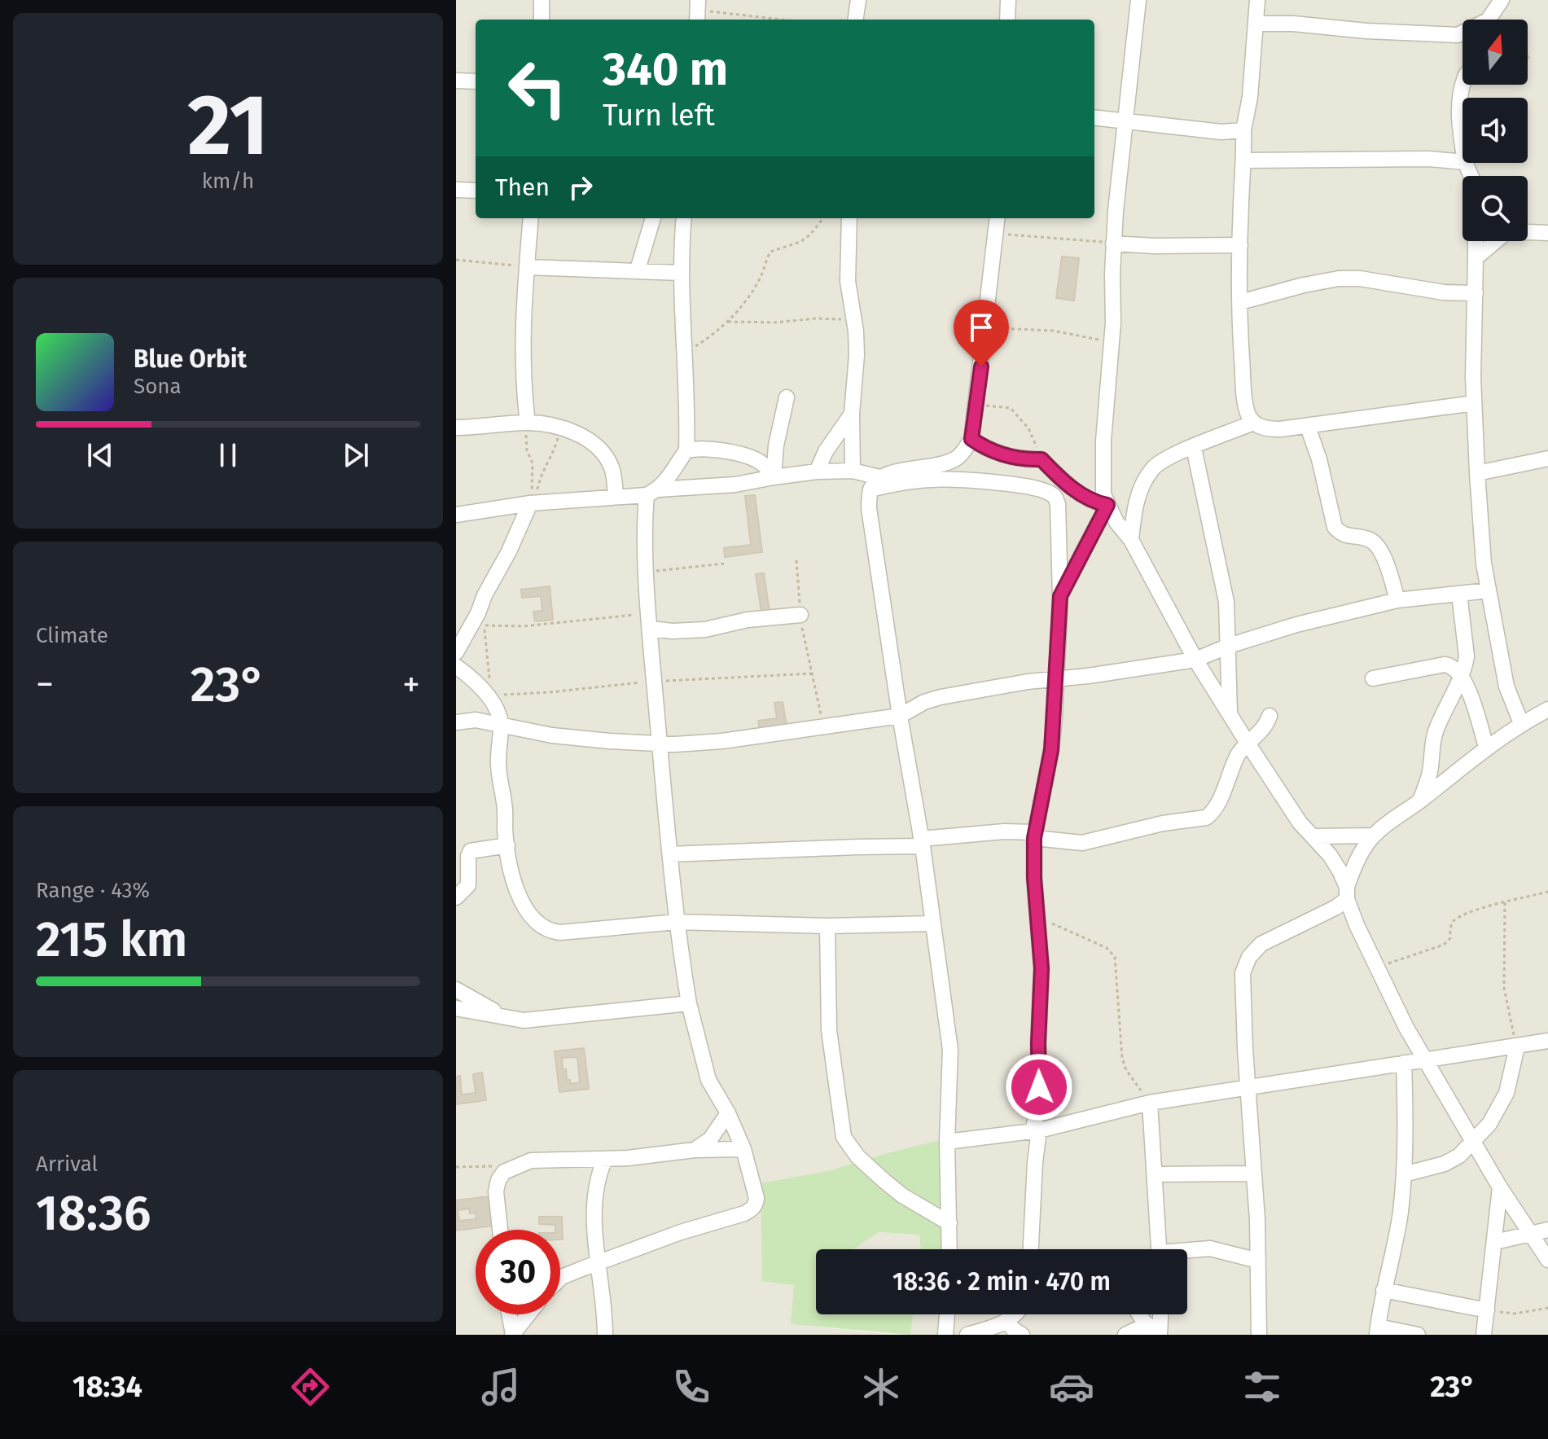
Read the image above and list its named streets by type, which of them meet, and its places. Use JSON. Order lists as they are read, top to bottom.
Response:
{
  "north": "top",
  "page": {
    "tile": [
      ["21", "km/h"],
      "Climate",
      ["Range · 43%", "215 km"],
      ["Arrival", "18:36"]
    ],
    "turn": ["340 m", "Turn left"],
    "then": "Then",
    "song": ["Blue Orbit", "Sona"],
    "heat": ["−", "23°", "+"],
    "limit": "30",
    "trip": "18:36 · 2 min · 470 m",
    "tabs": ["18:34", "23°"]
  }
}
